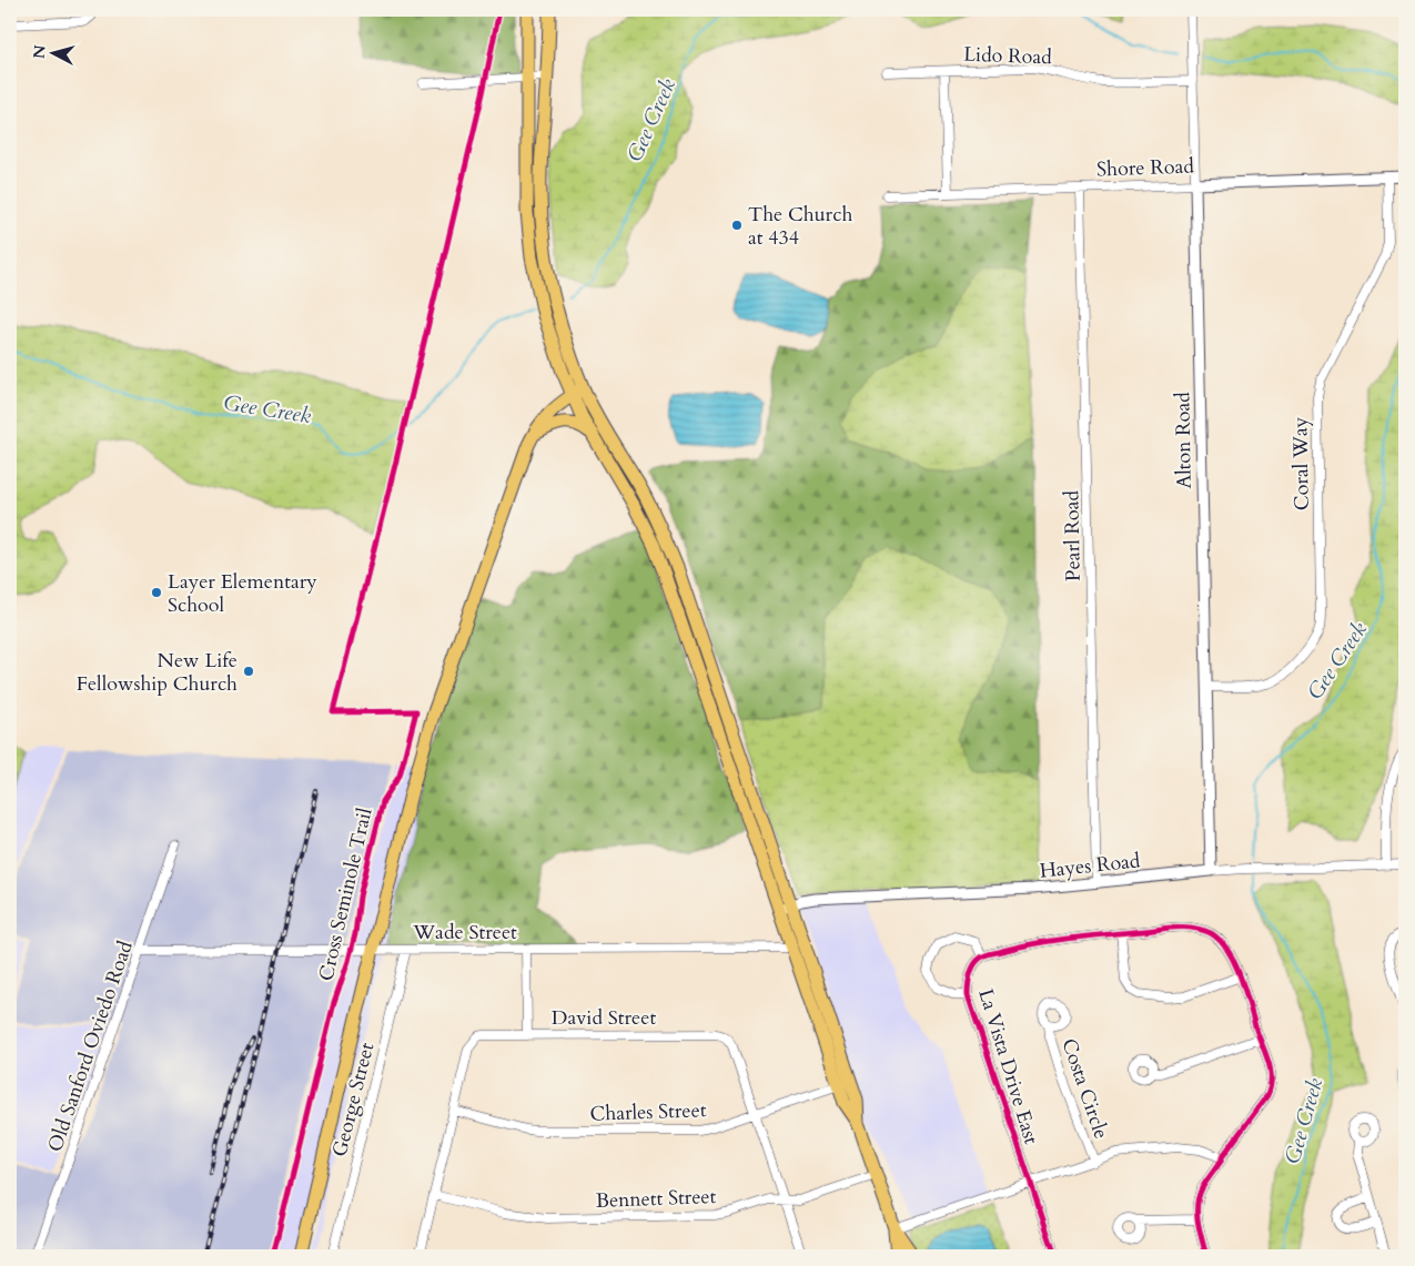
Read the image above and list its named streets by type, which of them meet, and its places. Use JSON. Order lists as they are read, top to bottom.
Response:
{
  "streets": {
    "street": [
      "Lido Road",
      "Shore Road",
      "Alton Road",
      "Coral Way",
      "Pearl Road",
      "Hayes Road",
      "Wade Street",
      "David Street",
      "Old Sanford Oviedo Road",
      "La Vista Drive East",
      "Costa Circle",
      "George Street",
      "Charles Street",
      "Bennett Street"
    ],
    "cycle path": ["Cross Seminole Trail"]
  },
  "crossings": [
    ["Lido Road", "Alton Road"],
    ["Shore Road", "Alton Road"],
    ["Shore Road", "Coral Way"],
    ["Shore Road", "Pearl Road"],
    ["Alton Road", "Coral Way"],
    ["Alton Road", "Hayes Road"],
    ["Pearl Road", "Hayes Road"],
    ["Wade Street", "Old Sanford Oviedo Road"],
    ["Wade Street", "George Street"],
    ["David Street", "Charles Street"],
    ["David Street", "Bennett Street"]
  ],
  "water": ["Gee Creek"],
  "places": ["The Church at 434", "Layer Elementary School", "New Life Fellowship Church"],
  "north": "left"
}
